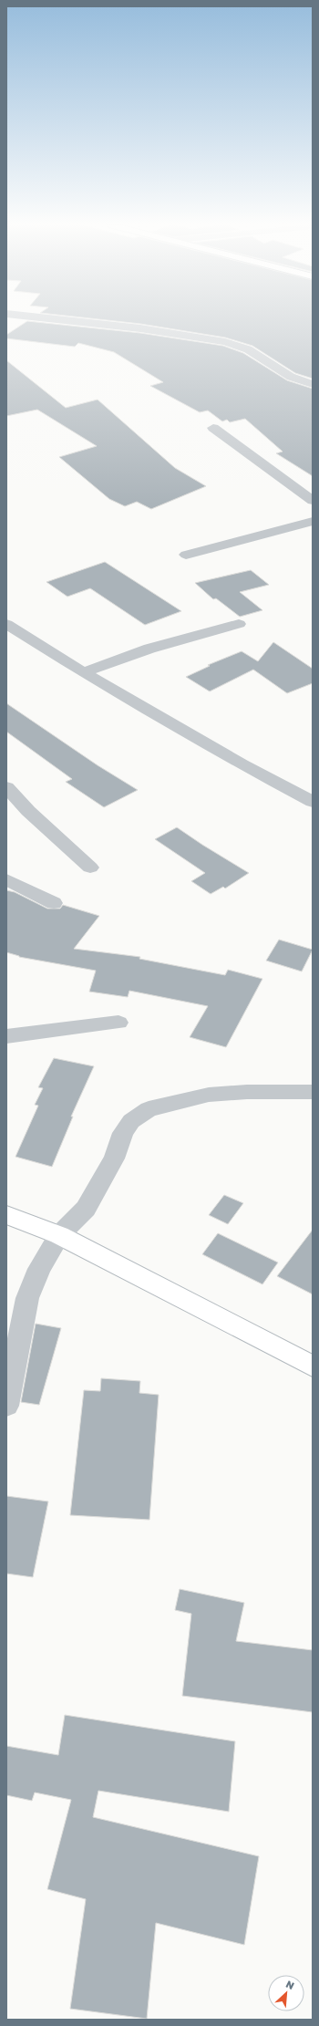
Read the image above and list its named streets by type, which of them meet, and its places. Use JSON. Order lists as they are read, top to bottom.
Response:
{
  "north": "top right"
}
